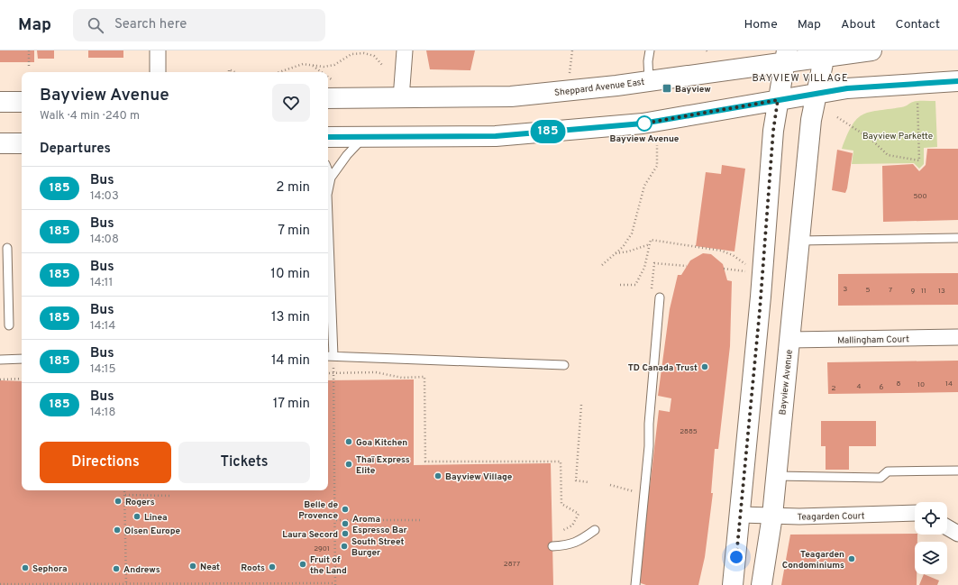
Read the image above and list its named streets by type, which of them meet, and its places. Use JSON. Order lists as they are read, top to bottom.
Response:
{
  "streets": {
    "main road": ["Sheppard Avenue East", "Bayview Avenue"],
    "street": ["Mallingham Court", "Teagarden Court"]
  },
  "crossings": [
    ["Sheppard Avenue East", "Bayview Avenue"],
    ["Mallingham Court", "Bayview Avenue"],
    ["Bayview Avenue", "Teagarden Court"]
  ],
  "districts": ["BAYVIEW VILLAGE"],
  "parks": ["Bayview Parkette"],
  "places": {
    "transit": ["Bayview"],
    "other": [
      "Bayview Avenue",
      "TD Canada Trust",
      "Goa Kitchen",
      "Thaï Express Elite",
      "Bayview Village",
      "Rogers",
      "Belle de Provence",
      "Linea",
      "Aroma Espresso Bar",
      "Olsen Europe",
      "Laura Secord",
      "South Street Burger",
      "Teagarden Condominiums",
      "Fruit of the Land",
      "Neat",
      "Roots",
      "Sephora",
      "Andrews"
    ]
  },
  "lines": ["bus line 185"],
  "house_numbers": [
    "500",
    "3",
    "5",
    "7",
    "9",
    "11",
    "13",
    "8",
    "14",
    "10",
    "4",
    "6",
    "2",
    "2885",
    "2901",
    "2877"
  ],
  "page": {
    "header": "Map",
    "search": "Search here",
    "nav": [
      "Home",
      "Map",
      "About",
      "Contact"
    ],
    "on_map": "185",
    "heading": [
      ["Bayview Avenue", "Walk · 4 min · 240 m"],
      "Departures"
    ],
    "list": [
      {
        "mark": "185",
        "name": "Bus",
        "note": "14:03",
        "value": "2 min"
      },
      {
        "mark": "185",
        "name": "Bus",
        "note": "14:08",
        "value": "7 min"
      },
      {
        "mark": "185",
        "name": "Bus",
        "note": "14:11",
        "value": "10 min"
      },
      {
        "mark": "185",
        "name": "Bus",
        "note": "14:14",
        "value": "13 min"
      },
      {
        "mark": "185",
        "name": "Bus",
        "note": "14:15",
        "value": "14 min"
      },
      {
        "mark": "185",
        "name": "Bus",
        "note": "14:18",
        "value": "17 min"
      }
    ],
    "buttons": ["Directions", "Tickets"]
  }
}
